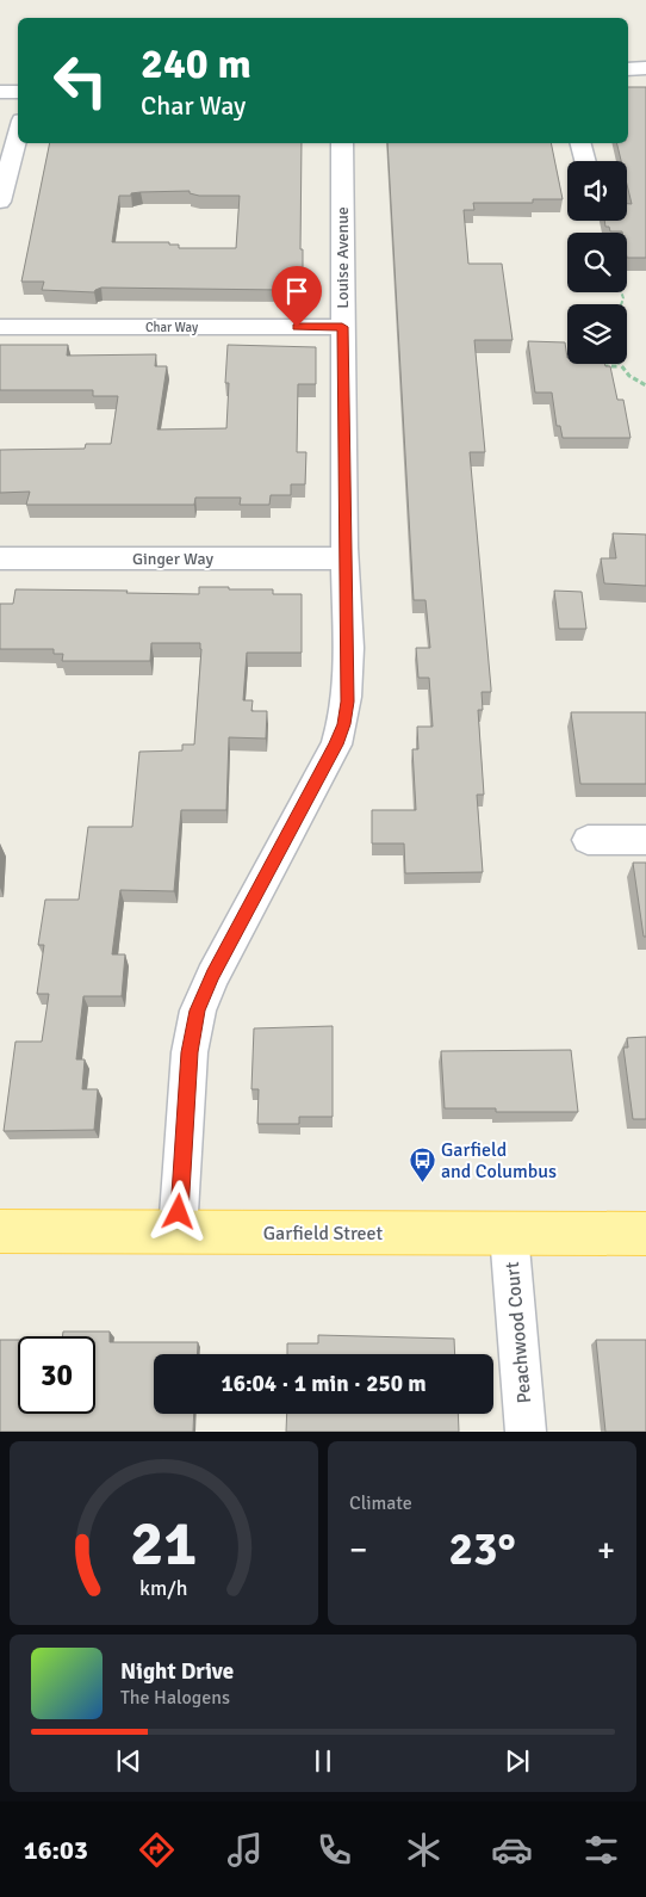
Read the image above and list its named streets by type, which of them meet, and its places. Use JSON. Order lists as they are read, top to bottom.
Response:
{
  "streets": {
    "main road": ["Garfield Street"],
    "street": [
      "Louise Avenue",
      "Char Way",
      "Ginger Way",
      "Peachwood Court"
    ]
  },
  "crossings": [
    ["Louise Avenue", "Char Way"],
    ["Louise Avenue", "Ginger Way"],
    ["Louise Avenue", "Garfield Street"],
    ["Garfield Street", "Peachwood Court"]
  ],
  "places": {
    "bus stop": ["Garfield and Columbus"]
  },
  "page": {
    "turn": ["240 m", "Char Way"],
    "limit": "30",
    "trip": "16:04 · 1 min · 250 m",
    "tile": "Climate",
    "heat": ["−", "23°", "+"],
    "song": ["Night Drive", "The Halogens"],
    "tabs": "16:03",
    "gauge": ["21", "km/h"]
  }
}
